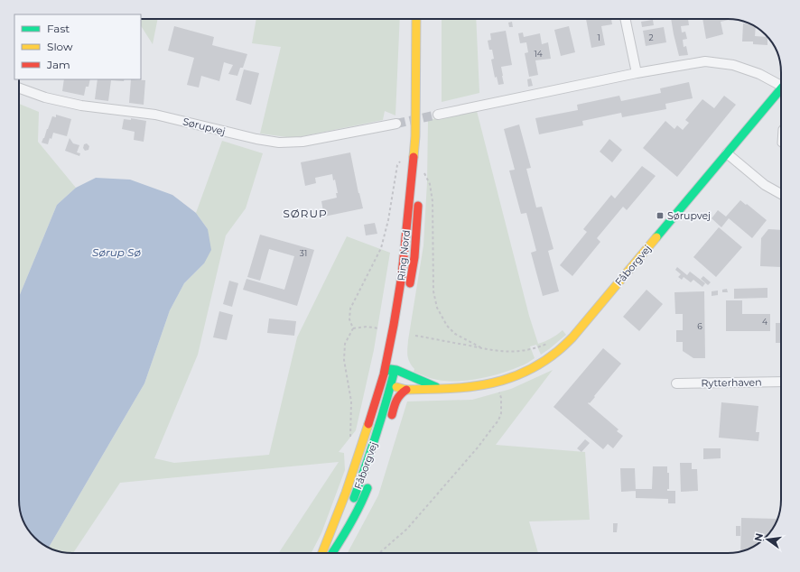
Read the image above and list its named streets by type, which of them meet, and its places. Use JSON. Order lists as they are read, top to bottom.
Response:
{
  "streets": {
    "main road": ["Ring Nord", "Fåborgvej"],
    "street": ["Sørupvej", "Rytterhaven"]
  },
  "crossings": [
    ["Ring Nord", "Fåborgvej"]
  ],
  "districts": ["SØRUP"],
  "water": ["Sørup Sø"],
  "places": {
    "transit": ["Sørupvej"]
  },
  "house_numbers": [
    "1",
    "2",
    "14",
    "31",
    "4",
    "6"
  ],
  "legend": ["Fast", "Slow", "Jam"],
  "north": "left"
}
